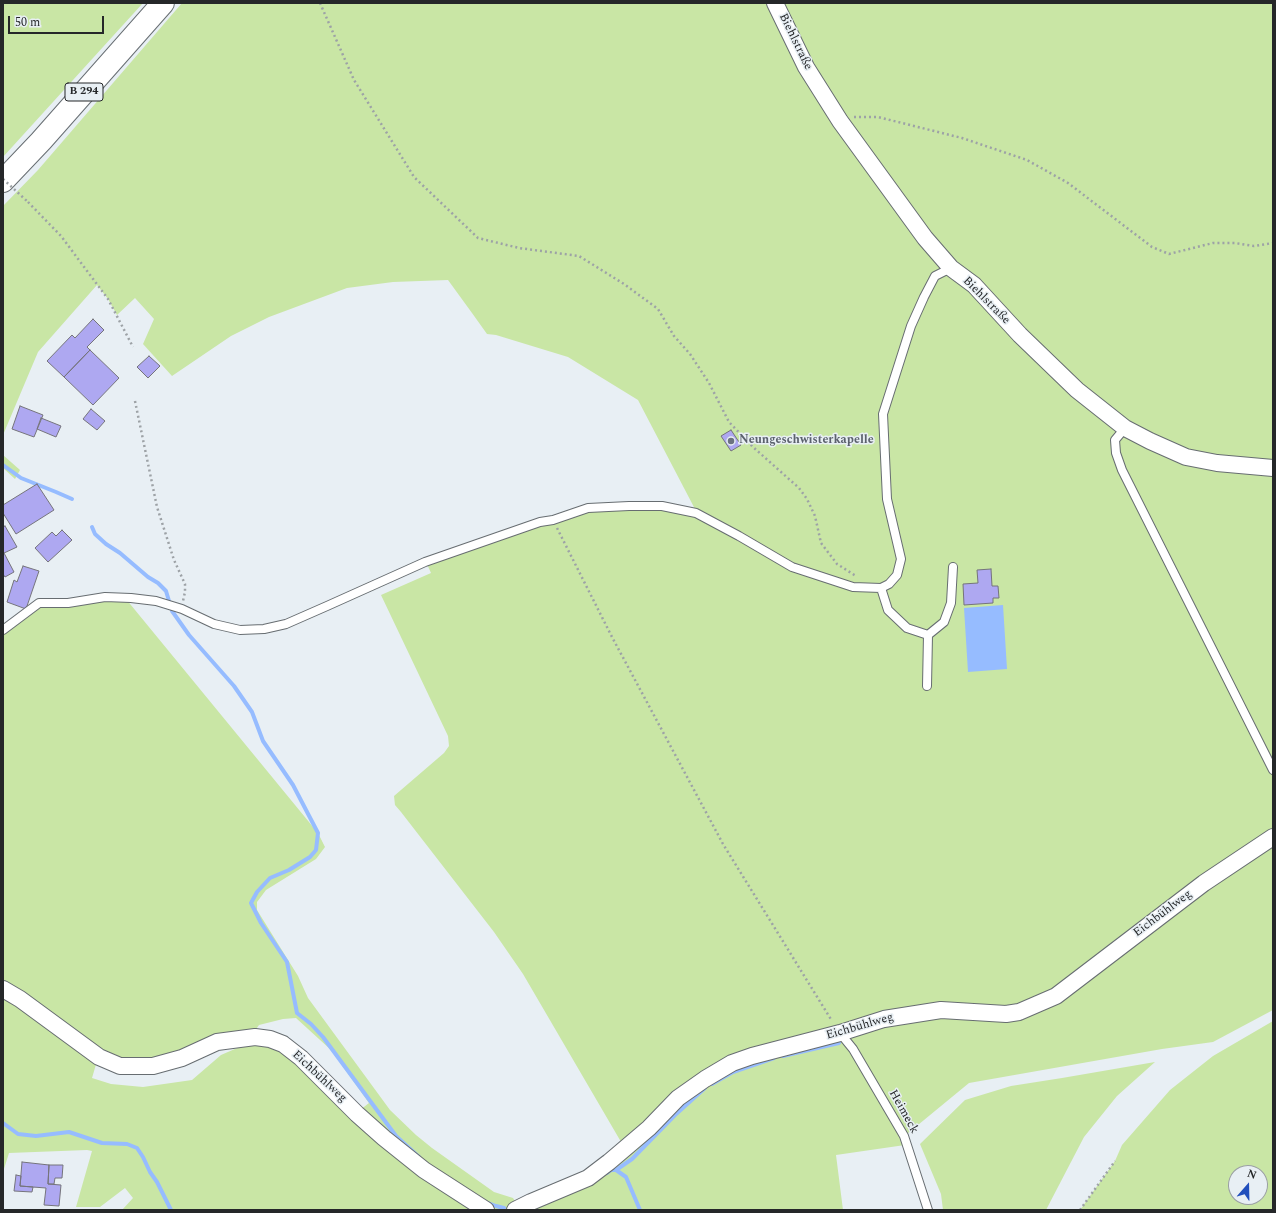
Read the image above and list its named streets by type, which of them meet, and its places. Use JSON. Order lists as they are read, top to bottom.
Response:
{
  "streets": {
    "highway": ["B 294"],
    "street": ["Biehlstraße", "Eichbühlweg"],
    "lane": ["Heimeck"]
  },
  "crossings": [
    ["Eichbühlweg", "Heimeck"]
  ],
  "places": ["Neungeschwisterkapelle"],
  "scale_bar": "50 m",
  "north": "top"
}
